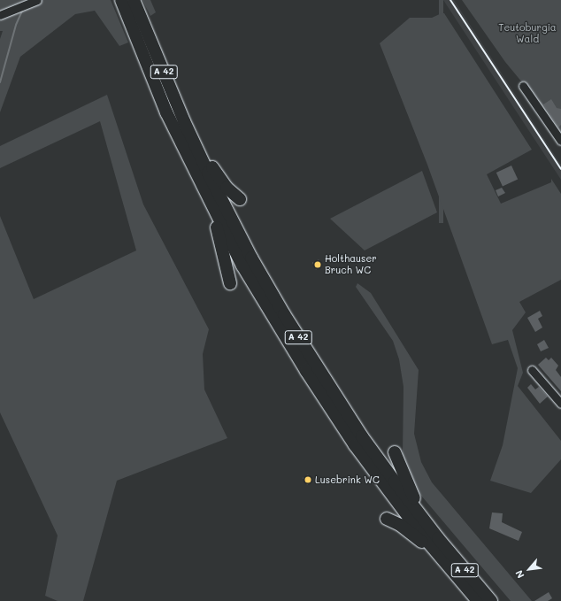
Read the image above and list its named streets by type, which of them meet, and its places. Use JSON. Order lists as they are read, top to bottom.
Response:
{
  "streets": {
    "highway": ["A 42"]
  },
  "parks": ["Teutoburgia Wald"],
  "places": ["Holthauser Bruch WC", "Lusebrink WC"],
  "north": "bottom left"
}
